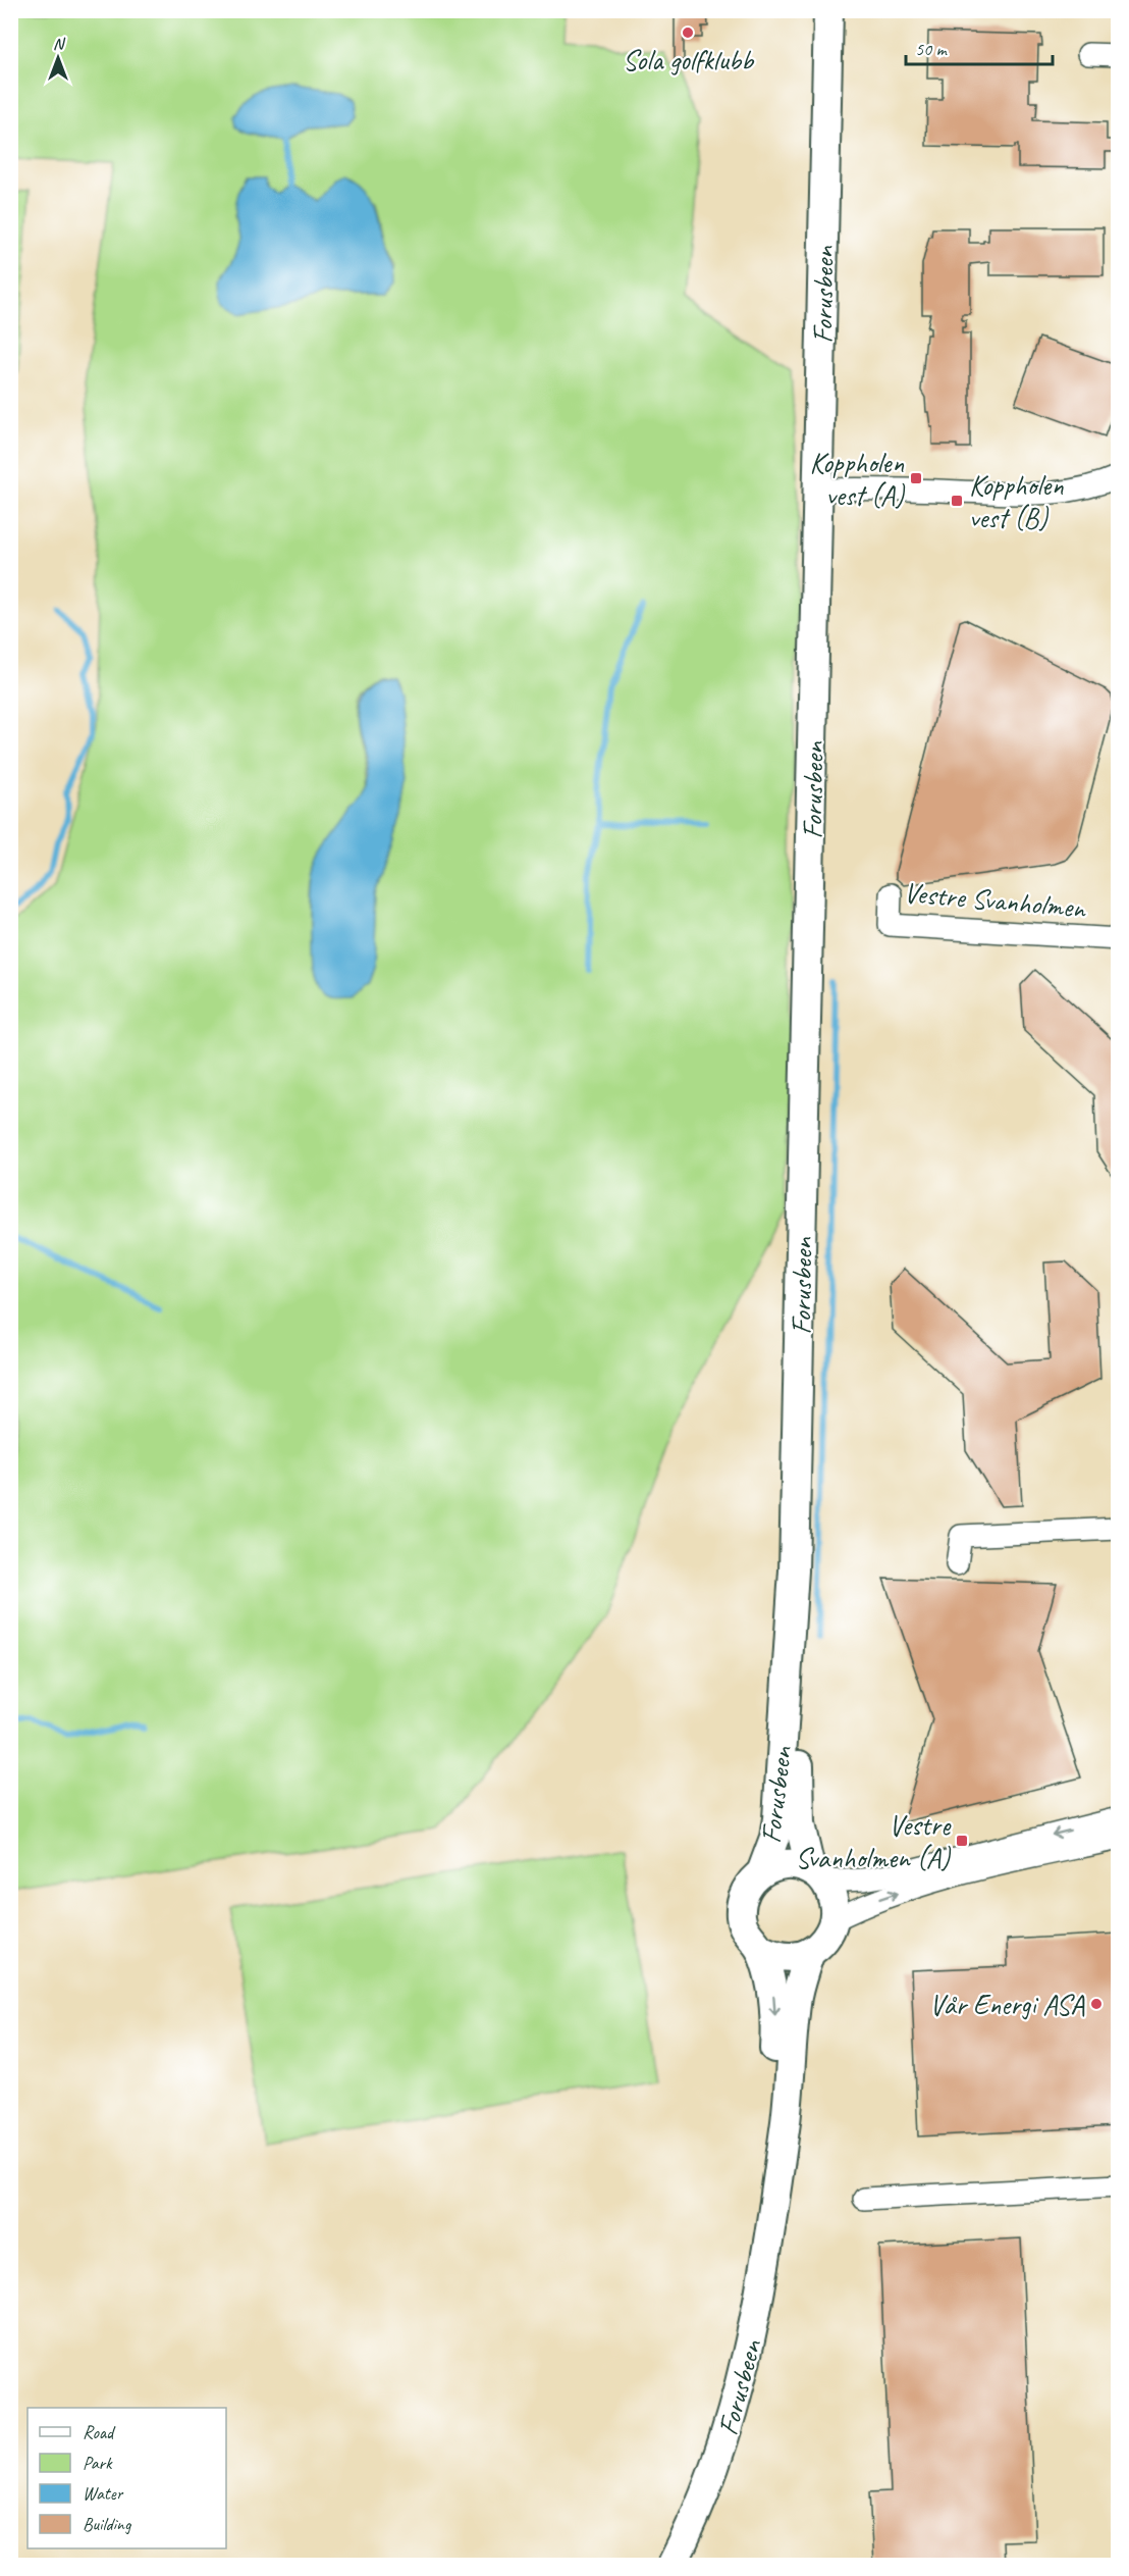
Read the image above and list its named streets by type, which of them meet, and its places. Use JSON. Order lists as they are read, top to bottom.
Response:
{
  "streets": {
    "main road": ["Forusbeen"],
    "street": ["Vestre Svanholmen"]
  },
  "places": {
    "other": ["Sola golfklubb", "Vår Energi ASA"],
    "transit": ["Koppholen vest (A)", "Koppholen vest (B)", "Vestre Svanholmen (A)"]
  },
  "legend": [
    "Road",
    "Park",
    "Water",
    "Building"
  ],
  "scale_bar": "50 m",
  "north": "top"
}
